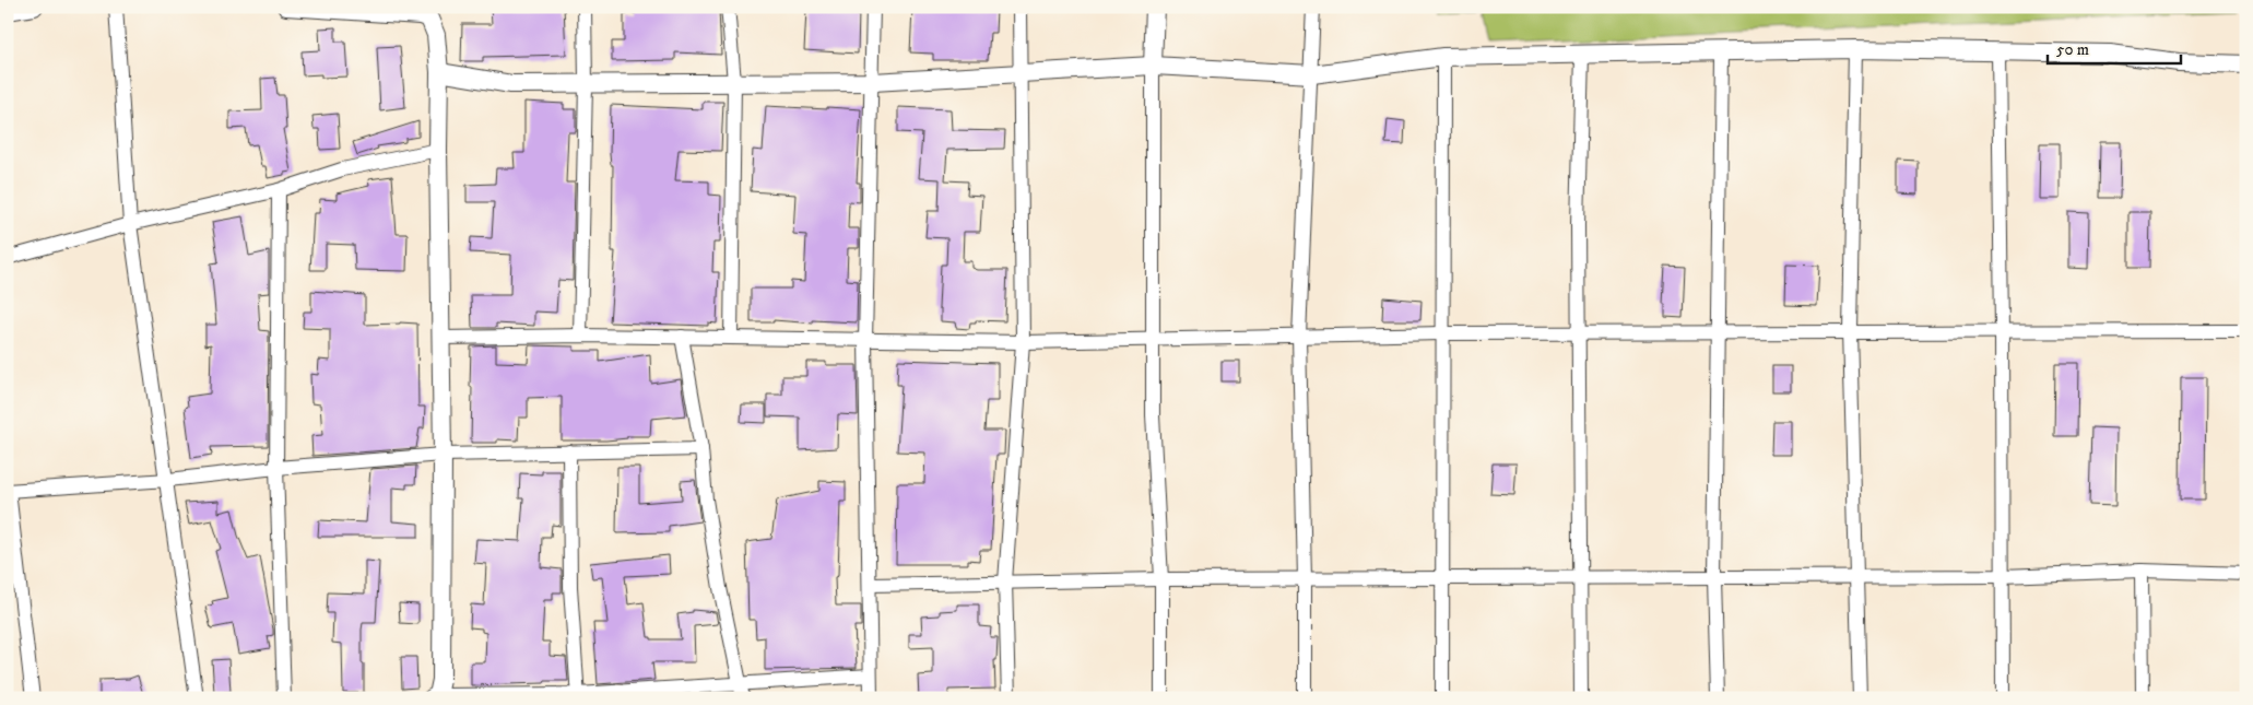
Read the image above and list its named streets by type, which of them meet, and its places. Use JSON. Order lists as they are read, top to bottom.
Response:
{
  "scale_bar": "50 m"
}
